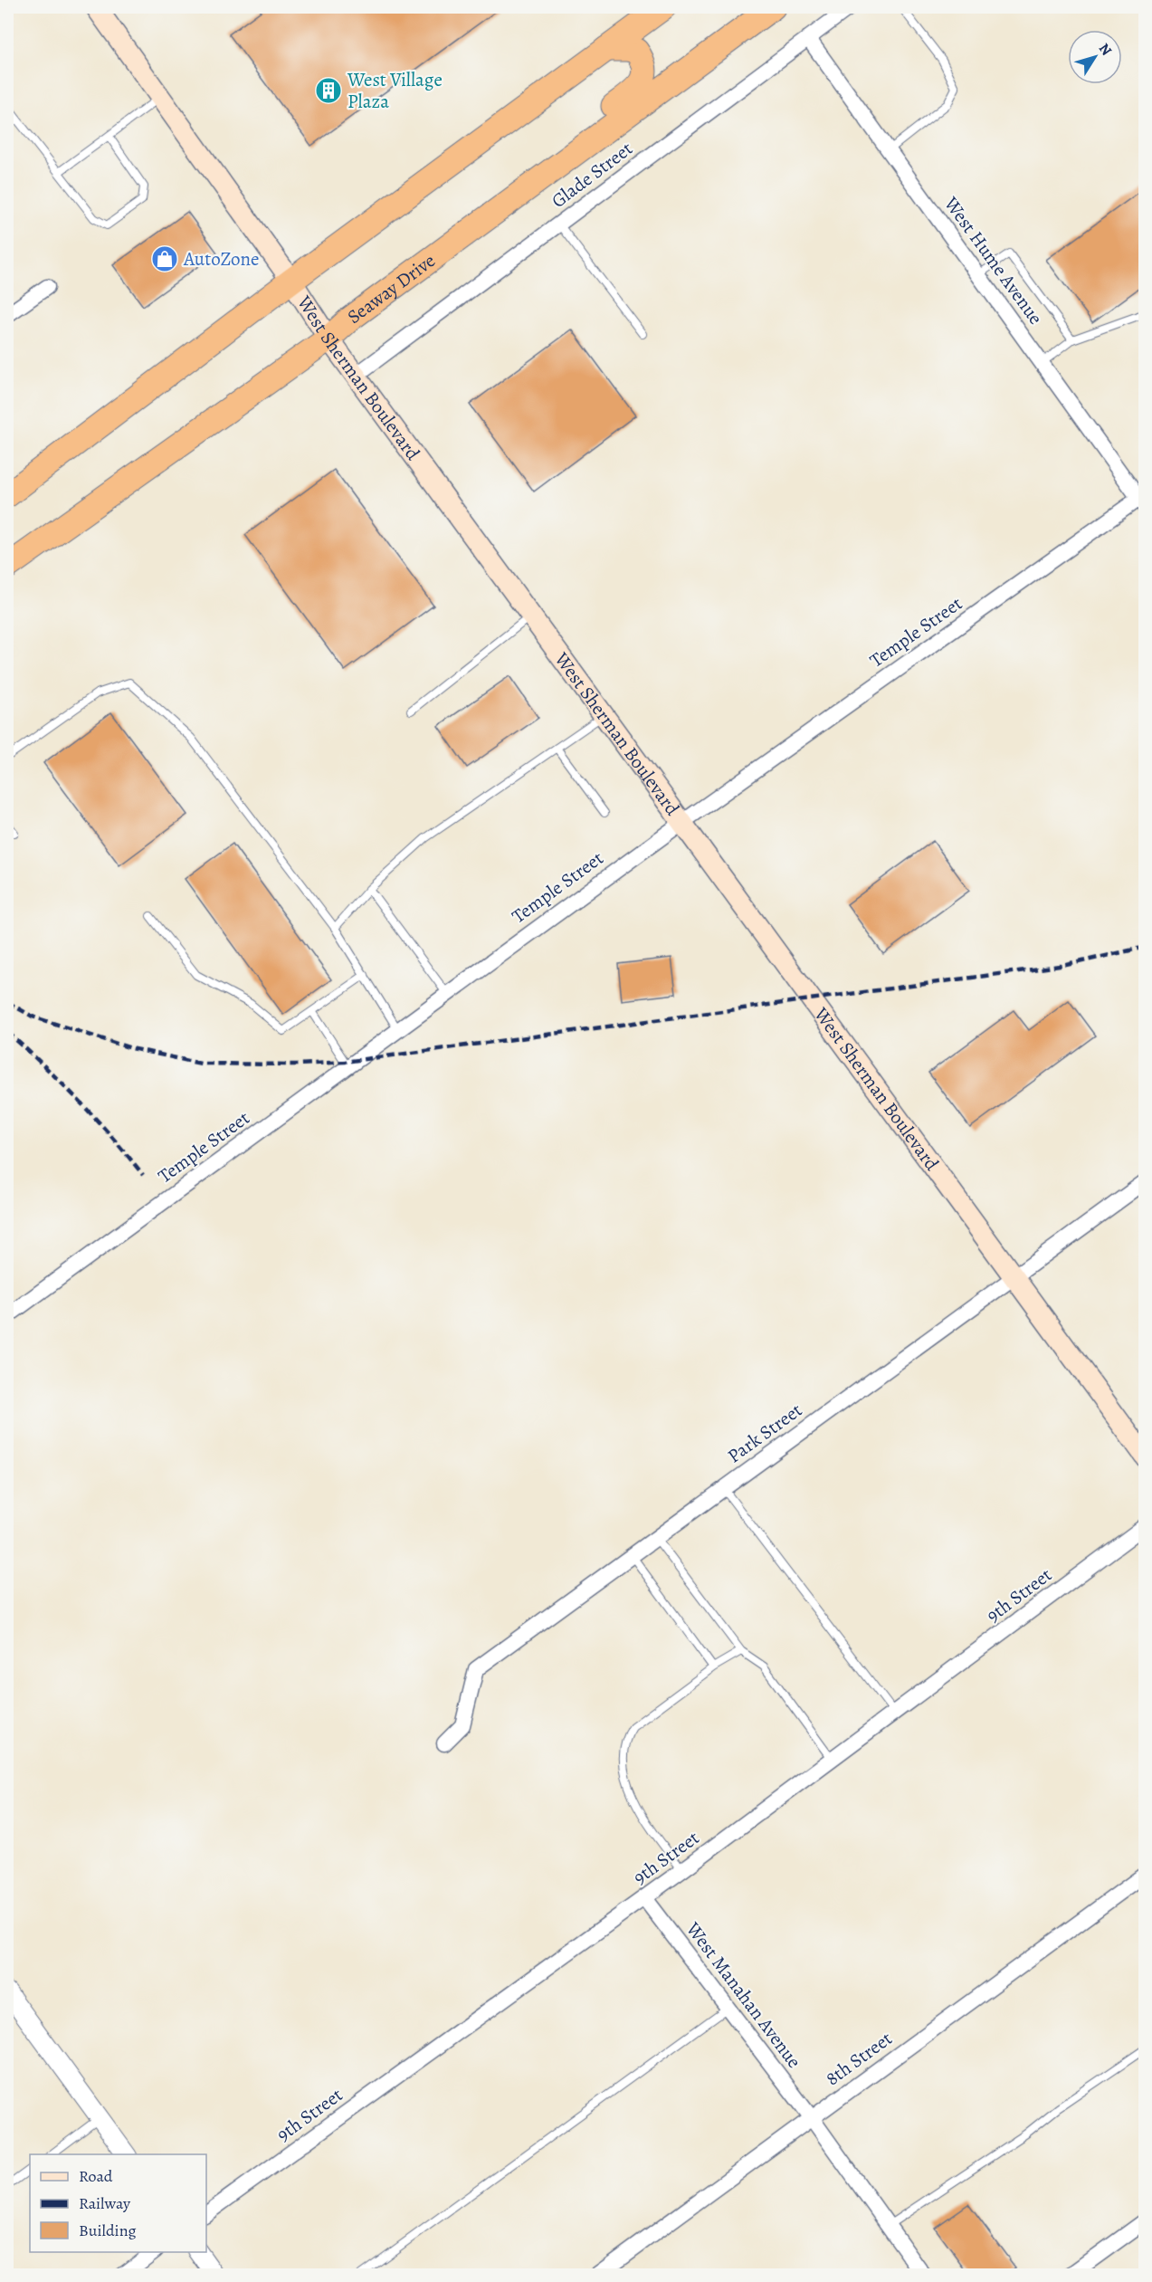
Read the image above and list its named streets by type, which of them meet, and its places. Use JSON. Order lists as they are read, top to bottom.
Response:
{
  "streets": {
    "highway": ["Seaway Drive"],
    "main road": ["West Sherman Boulevard"],
    "street": [
      "Glade Street",
      "West Hume Avenue",
      "Temple Street",
      "Park Street",
      "9th Street",
      "West Manahan Avenue",
      "8th Street"
    ]
  },
  "crossings": [
    ["Glade Street", "West Hume Avenue"],
    ["Glade Street", "West Sherman Boulevard"],
    ["West Hume Avenue", "Temple Street"],
    ["Seaway Drive", "West Sherman Boulevard"],
    ["West Sherman Boulevard", "Temple Street"],
    ["West Sherman Boulevard", "Park Street"],
    ["9th Street", "West Manahan Avenue"],
    ["West Manahan Avenue", "8th Street"]
  ],
  "places": {
    "building": ["West Village Plaza"],
    "shop": ["AutoZone"]
  },
  "legend": ["Road", "Railway", "Building"],
  "north": "top right"
}
